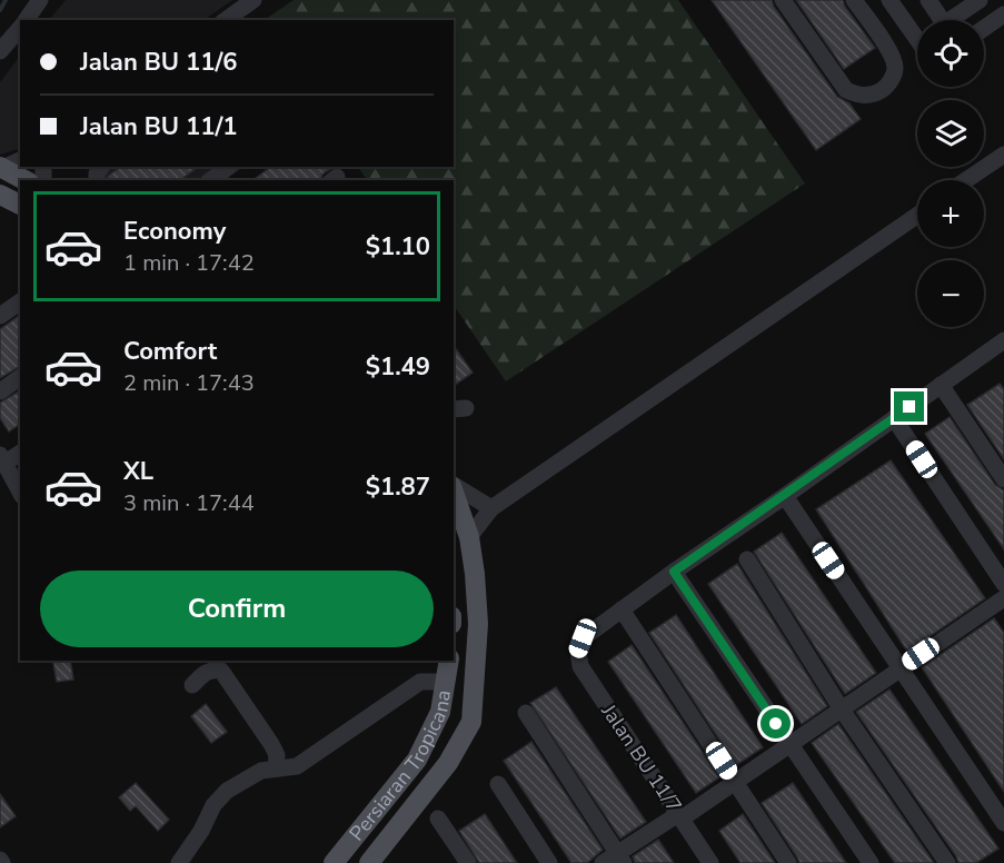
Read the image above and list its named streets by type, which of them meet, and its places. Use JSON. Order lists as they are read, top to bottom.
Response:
{
  "streets": {
    "main road": ["Persiaran Tropicana"],
    "street": ["Jalan BU 11/7"]
  },
  "page": {
    "map_buttons": ["+", "−"],
    "banner": ["Jalan BU 11/6", "Jalan BU 11/1"],
    "list": [
      {
        "name": "Economy",
        "note": "1 min · 17:42",
        "value": "$1.10"
      },
      {
        "name": "Comfort",
        "note": "2 min · 17:43",
        "value": "$1.49"
      },
      {
        "name": "XL",
        "note": "3 min · 17:44",
        "value": "$1.87"
      }
    ],
    "buttons": "Confirm"
  }
}
